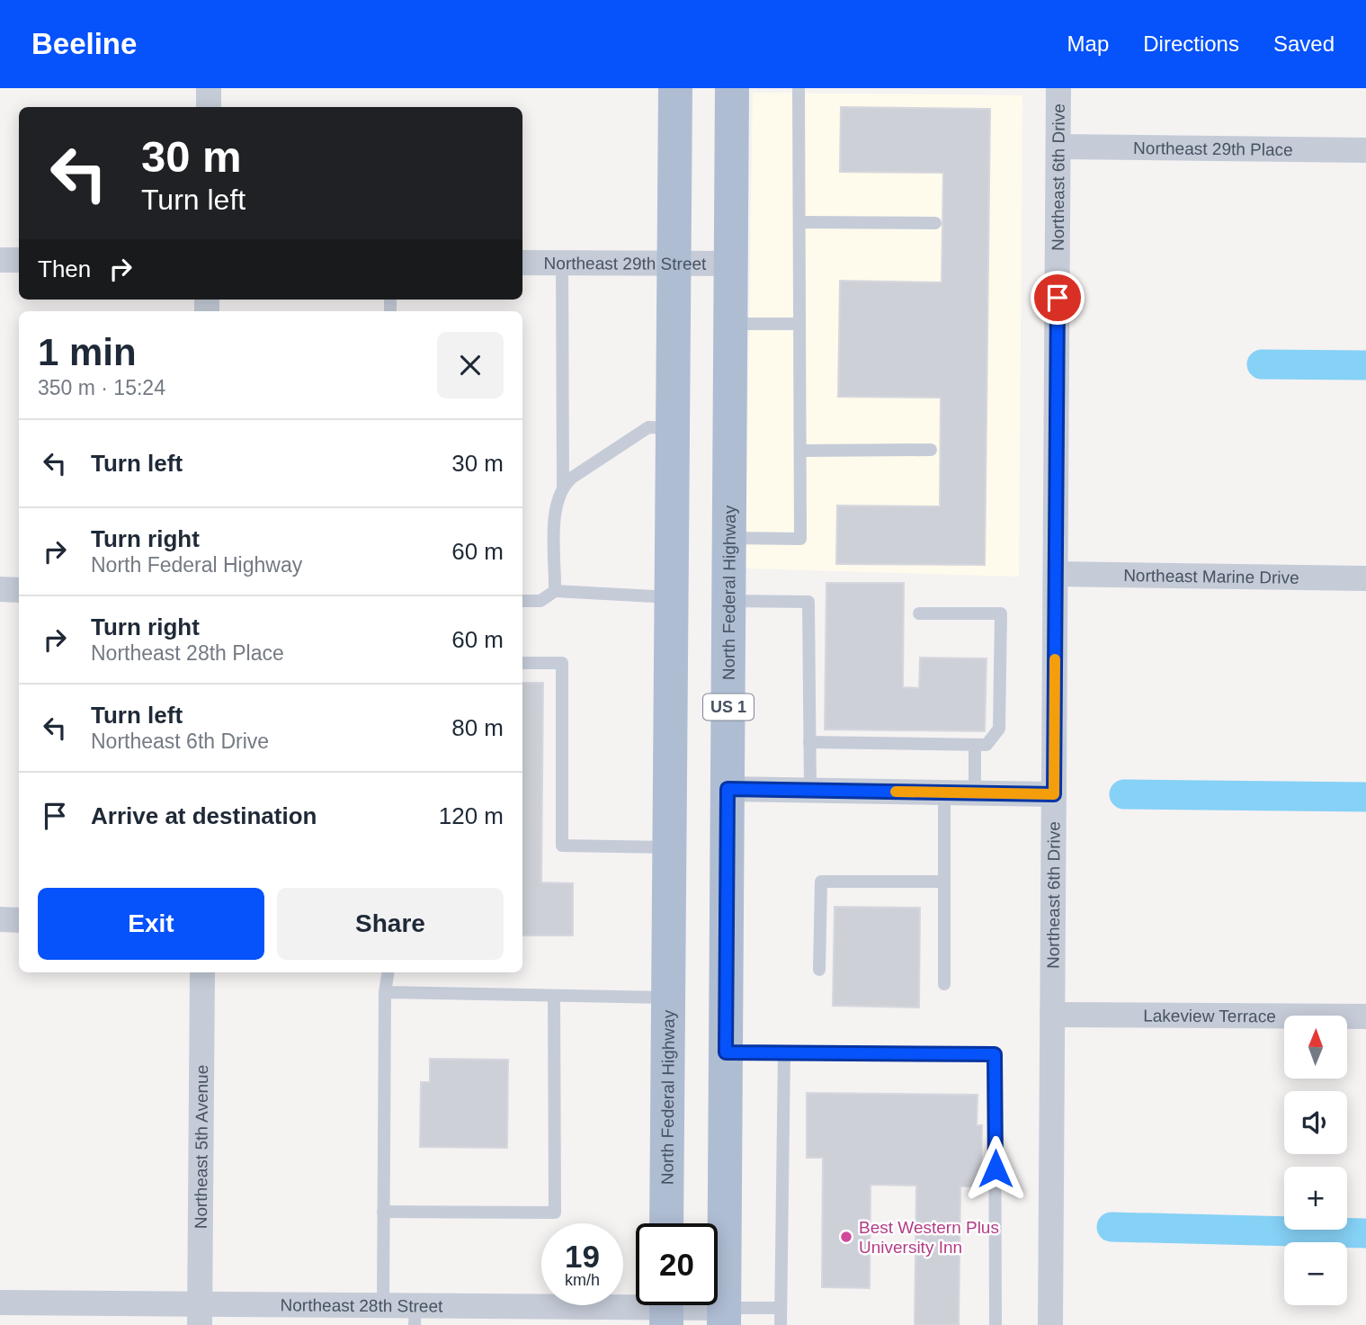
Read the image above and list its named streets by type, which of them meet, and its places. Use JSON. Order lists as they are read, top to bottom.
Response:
{
  "streets": {
    "main road": ["North Federal Highway", "US 1"],
    "street": [
      "Northeast 29th Place",
      "Northeast 6th Drive",
      "Northeast 29th Street",
      "Northeast Marine Drive",
      "Lakeview Terrace",
      "Northeast 5th Avenue",
      "Northeast 28th Street"
    ]
  },
  "crossings": [
    ["Northeast 29th Place", "Northeast 6th Drive"],
    ["Northeast 6th Drive", "Northeast Marine Drive"],
    ["Northeast 6th Drive", "Lakeview Terrace"],
    ["Northeast 29th Street", "North Federal Highway"],
    ["North Federal Highway", "Northeast 28th Street"],
    ["Northeast 5th Avenue", "Northeast 28th Street"]
  ],
  "places": ["Best Western Plus University Inn"],
  "north": "top",
  "page": {
    "header": "Beeline",
    "nav": ["Map", "Directions", "Saved"],
    "turn": ["30 m", "Turn left"],
    "then": "Then",
    "heading": ["1 min", "350 m · 15:24"],
    "list": [
      {
        "name": "Turn left",
        "value": "30 m"
      },
      {
        "name": "Turn right",
        "note": "North Federal Highway",
        "value": "60 m"
      },
      {
        "name": "Turn right",
        "note": "Northeast 28th Place",
        "value": "60 m"
      },
      {
        "name": "Turn left",
        "note": "Northeast 6th Drive",
        "value": "80 m"
      },
      {
        "name": "Arrive at destination",
        "value": "120 m"
      }
    ],
    "buttons": ["Exit", "Share"],
    "map_buttons": ["+", "−"],
    "speed": "19 km/h",
    "limit": "20"
  }
}
